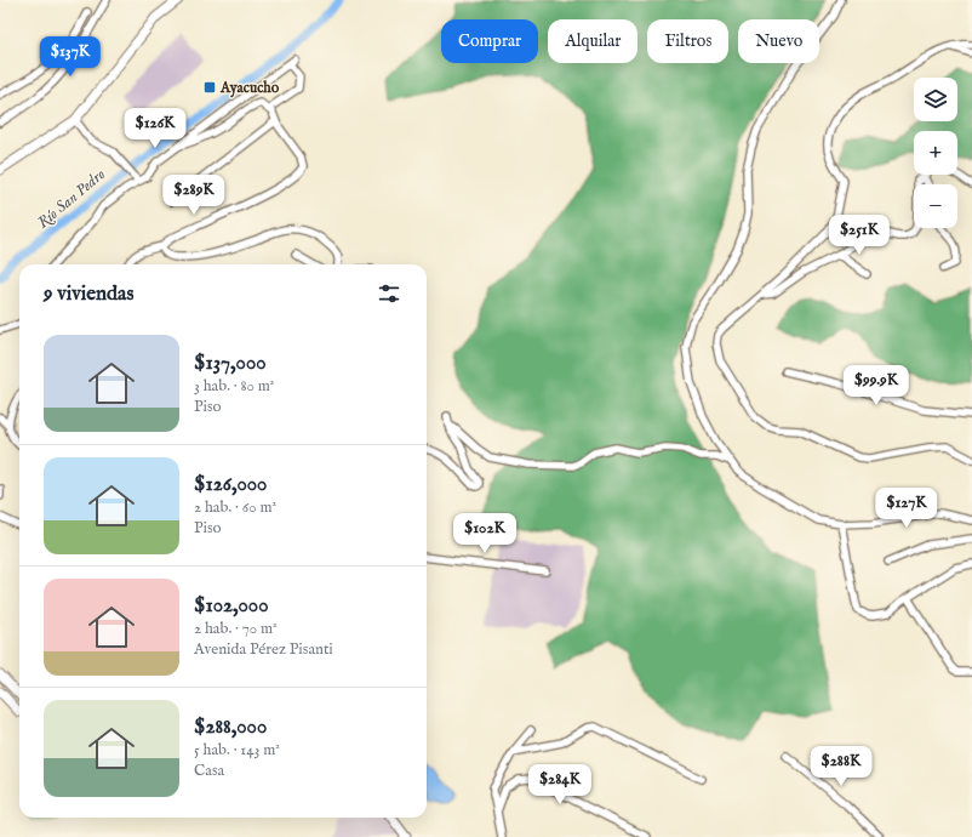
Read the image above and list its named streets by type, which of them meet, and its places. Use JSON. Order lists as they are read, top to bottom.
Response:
{
  "water": ["Río San Pedro"],
  "places": {
    "transit": ["Ayacucho"]
  },
  "page": {
    "chip": [
      "Comprar",
      "Alquilar",
      "Filtros",
      "Nuevo"
    ],
    "price": [
      "$137K",
      "$126K",
      "$289K",
      "$251K",
      "$99.9K",
      "$127K",
      "$102K",
      "$288K",
      "$284K"
    ],
    "map_buttons": ["+", "−"],
    "heading": "9 viviendas",
    "list": [
      {
        "name": "$137,000",
        "note": "3 hab. · 80 m² · Piso"
      },
      {
        "name": "$126,000",
        "note": "2 hab. · 60 m² · Piso"
      },
      {
        "name": "$102,000",
        "note": "2 hab. · 70 m² · Avenida Pérez Pisanti"
      },
      {
        "name": "$288,000",
        "note": "5 hab. · 143 m² · Casa"
      }
    ]
  }
}
